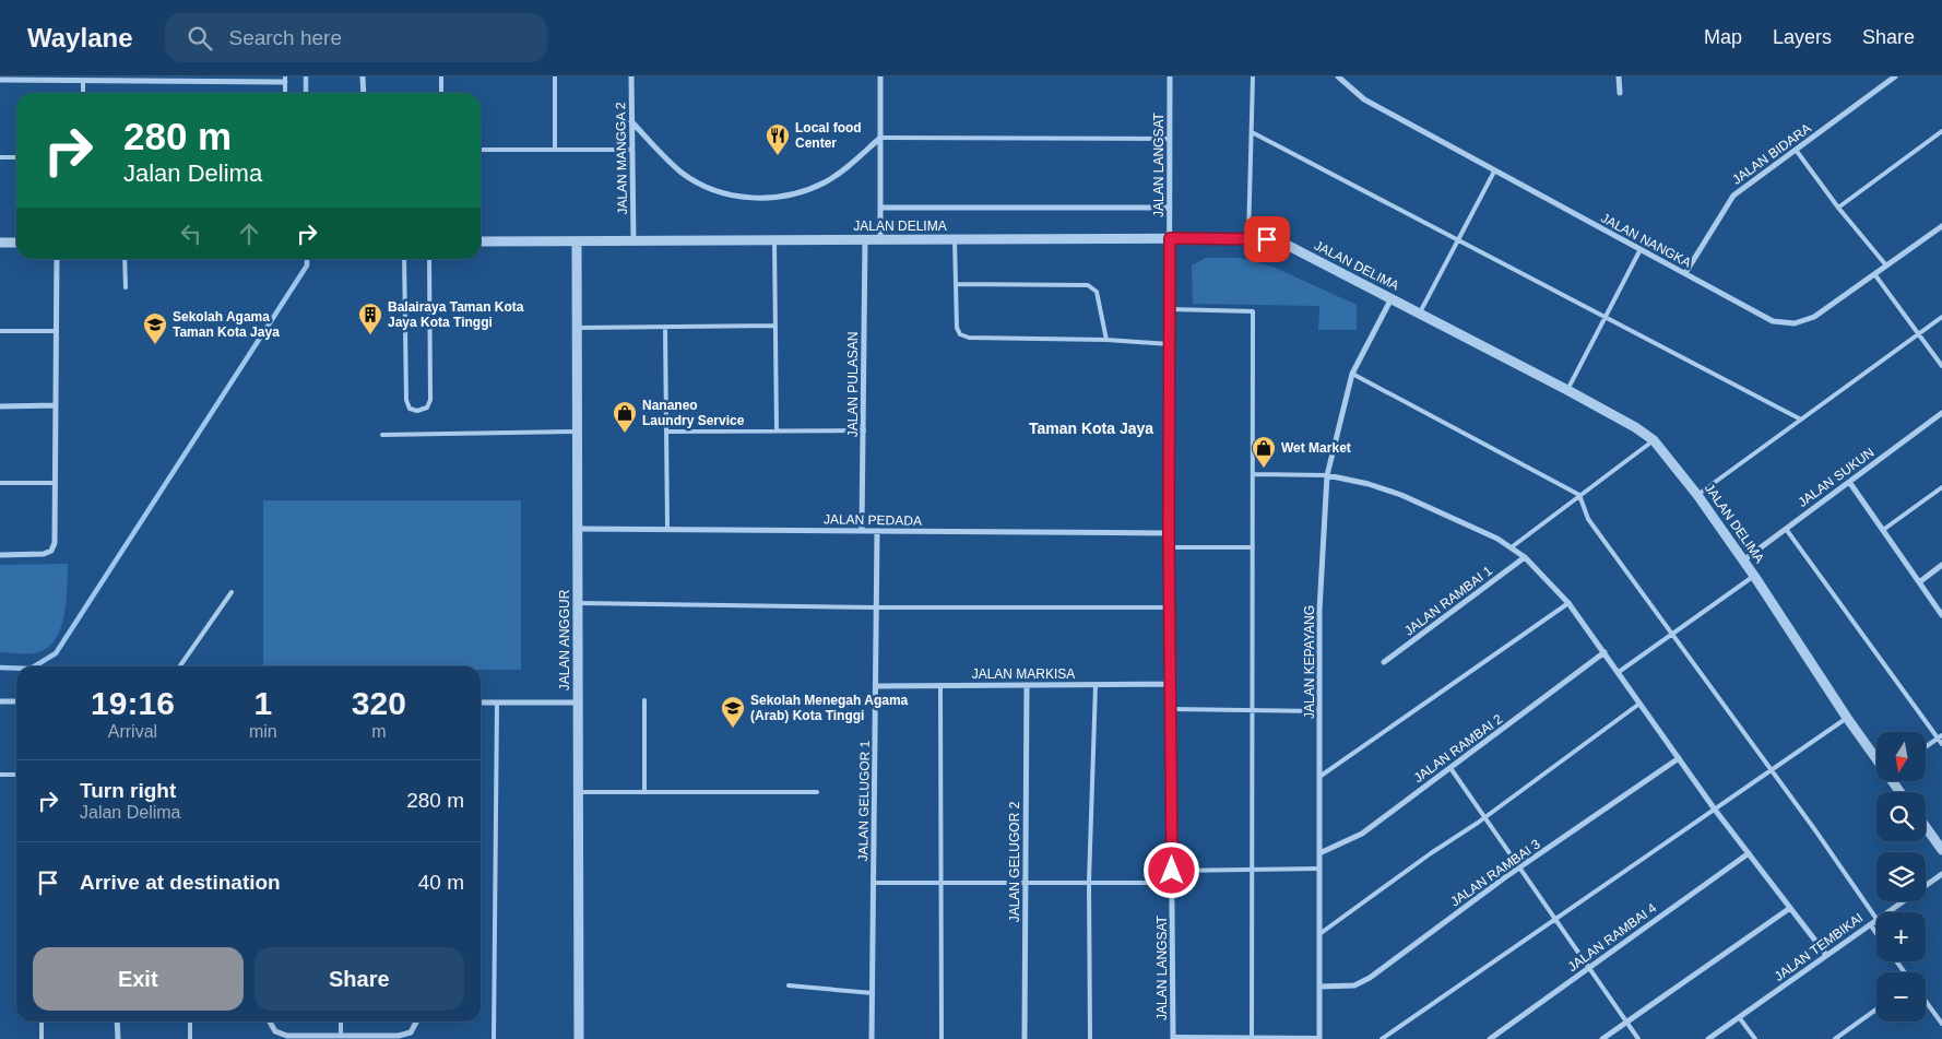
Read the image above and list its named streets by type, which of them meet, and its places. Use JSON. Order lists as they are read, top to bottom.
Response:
{
  "streets": {
    "street": [
      "JALAN BIDARA",
      "JALAN MANGGA 2",
      "JALAN LANGSAT",
      "JALAN DELIMA",
      "JALAN NANGKA",
      "JALAN PULASAN",
      "JALAN SUKUN",
      "JALAN PEDADA",
      "JALAN RAMBAI 1",
      "JALAN ANGGUR",
      "JALAN KEPAYANG",
      "JALAN MARKISA",
      "JALAN RAMBAI 2",
      "JALAN GELUGOR 1",
      "JALAN GELUGOR 2",
      "JALAN RAMBAI 3",
      "JALAN RAMBAI 4",
      "JALAN TEMBIKAI"
    ]
  },
  "crossings": [
    ["JALAN BIDARA", "JALAN NANGKA"],
    ["JALAN MANGGA 2", "JALAN DELIMA"],
    ["JALAN LANGSAT", "JALAN DELIMA"],
    ["JALAN LANGSAT", "JALAN PEDADA"],
    ["JALAN LANGSAT", "JALAN MARKISA"],
    ["JALAN DELIMA", "JALAN PULASAN"],
    ["JALAN DELIMA", "JALAN SUKUN"],
    ["JALAN DELIMA", "JALAN ANGGUR"],
    ["JALAN DELIMA", "JALAN KEPAYANG"],
    ["JALAN PULASAN", "JALAN PEDADA"],
    ["JALAN PEDADA", "JALAN ANGGUR"],
    ["JALAN PEDADA", "JALAN GELUGOR 1"],
    ["JALAN KEPAYANG", "JALAN RAMBAI 2"],
    ["JALAN KEPAYANG", "JALAN RAMBAI 3"],
    ["JALAN MARKISA", "JALAN GELUGOR 1"],
    ["JALAN MARKISA", "JALAN GELUGOR 2"]
  ],
  "districts": ["Taman Kota Jaya"],
  "places": {
    "restaurant": ["Local food Center"],
    "building": ["Balairaya Taman Kota Jaya Kota Tinggi"],
    "school or university": ["Sekolah Agama Taman Kota Jaya", "Sekolah Menegah Agama (Arab) Kota Tinggi"],
    "shop": ["Nananeo Laundry Service", "Wet Market"]
  },
  "north": "bottom",
  "page": {
    "header": "Waylane",
    "search": "Search here",
    "nav": ["Map", "Layers", "Share"],
    "turn": ["280 m", "Jalan Delima"],
    "eta": [
      "19:16",
      "Arrival",
      "1",
      "min",
      "320",
      "m"
    ],
    "map_buttons": ["+", "−"],
    "list": [
      {
        "name": "Turn right",
        "note": "Jalan Delima",
        "value": "280 m"
      },
      {
        "name": "Arrive at destination",
        "value": "40 m"
      }
    ],
    "buttons": ["Exit", "Share"]
  }
}
